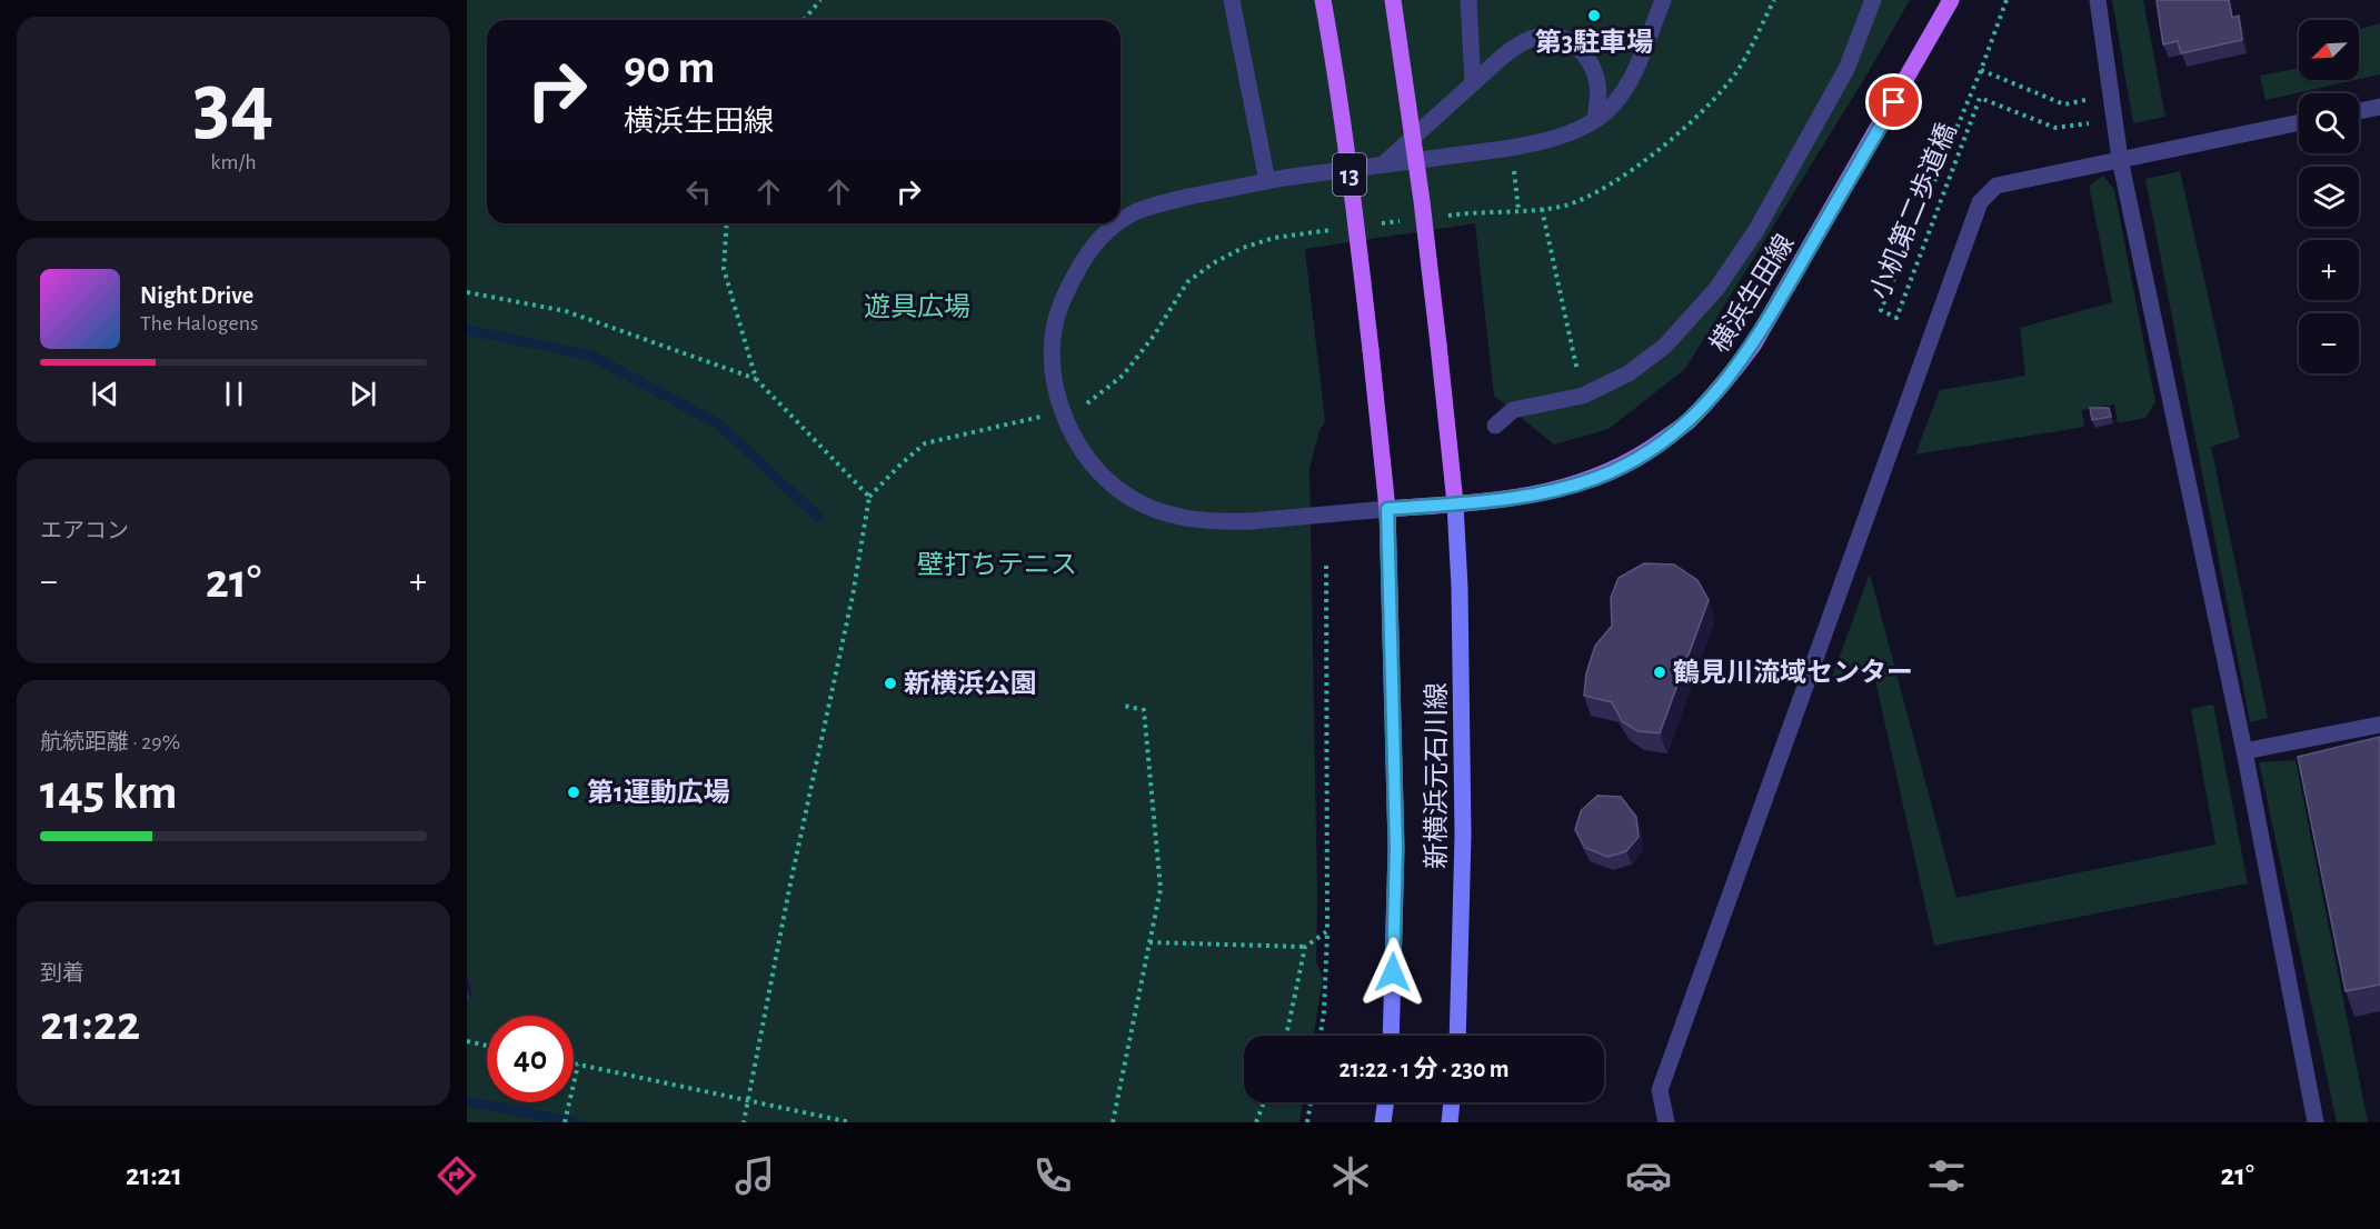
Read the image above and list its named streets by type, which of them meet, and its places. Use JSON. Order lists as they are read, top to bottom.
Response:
{
  "streets": {
    "main road": ["13", "横浜生田線"],
    "street": ["新横浜元石川線"],
    "path": ["小机第二歩道橋"]
  },
  "crossings": [
    ["13", "横浜生田線"],
    ["13", "新横浜元石川線"],
    ["横浜生田線", "新横浜元石川線"]
  ],
  "parks": ["遊具広場", "壁打ちテニス"],
  "places": [
    "第3駐車場",
    "鶴見川流域センター",
    "新横浜公園",
    "第1運動広場"
  ],
  "north": "bottom left",
  "page": {
    "tile": [
      ["34", "km/h"],
      "エアコン",
      ["航続距離 · 29%", "145 km"],
      ["到着", "21:22"]
    ],
    "map_buttons": ["+", "−"],
    "turn": ["90 m", "横浜生田線"],
    "song": ["Night Drive", "The Halogens"],
    "heat": ["−", "21°", "+"],
    "limit": "40",
    "trip": "21:22 · 1 分 · 230 m",
    "tabs": ["21:21", "21°"]
  }
}
